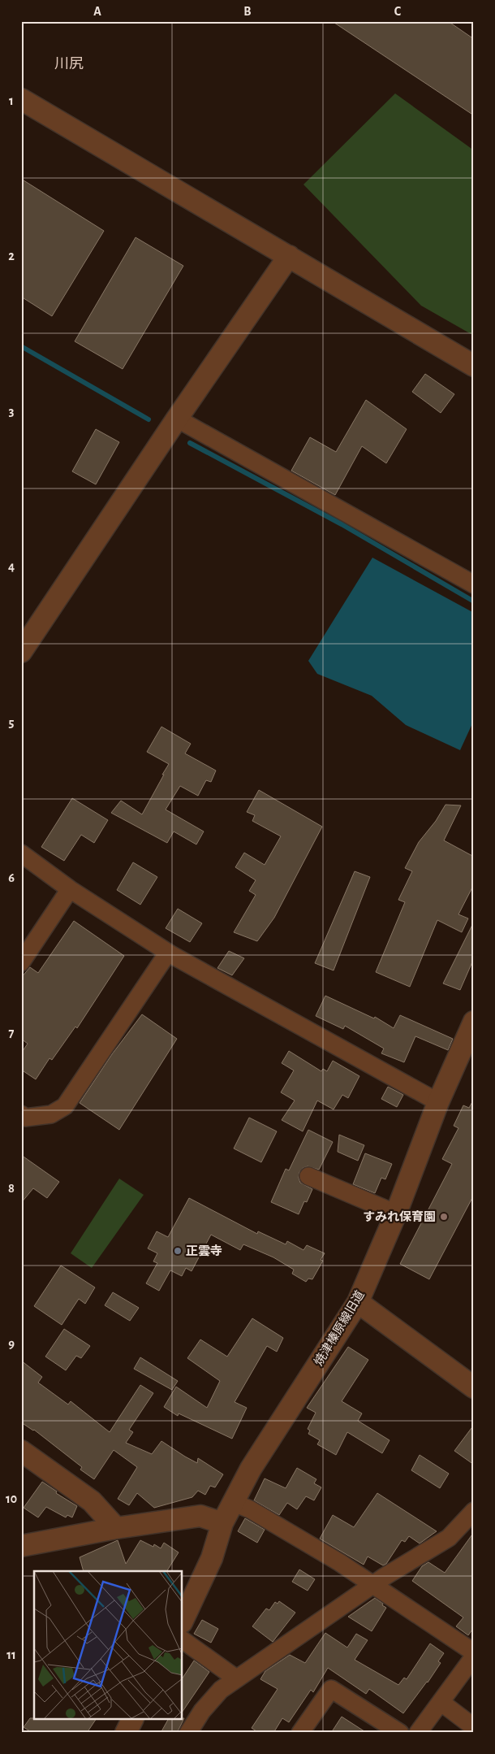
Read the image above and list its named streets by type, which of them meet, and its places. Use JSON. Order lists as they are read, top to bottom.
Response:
{
  "streets": {
    "street": ["焼津榛原線旧道"]
  },
  "districts": ["川尻"],
  "places": ["すみれ保育園", "正雲寺"],
  "grid": {
    "columns": ["A", "B", "C"],
    "rows": [
      "1",
      "2",
      "3",
      "4",
      "5",
      "6",
      "7",
      "8",
      "9",
      "10",
      "11"
    ]
  }
}
